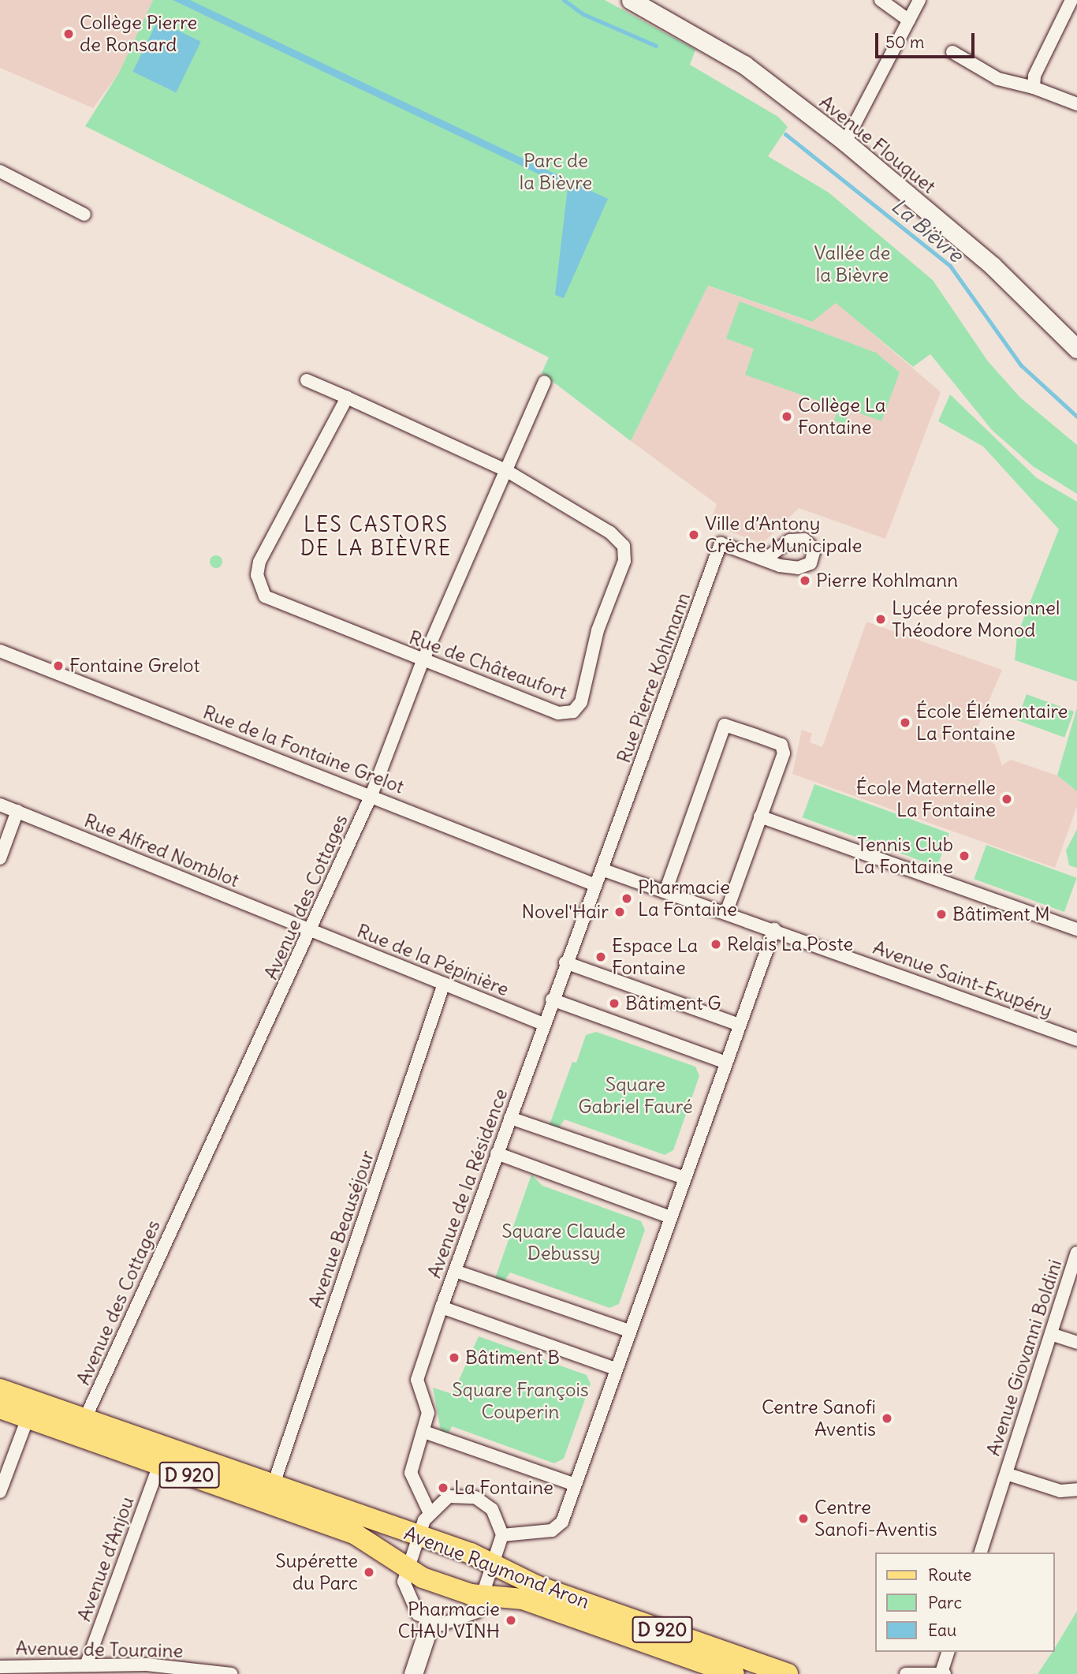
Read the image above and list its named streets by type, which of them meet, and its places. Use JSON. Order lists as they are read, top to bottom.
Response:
{
  "streets": {
    "main road": ["Avenue Flouquet", "D 920", "Avenue Raymond Aron"],
    "street": [
      "Rue de Châteaufort",
      "Rue Pierre Kohlmann",
      "Rue de la Fontaine Grelot",
      "Rue Alfred Nomblot",
      "Avenue des Cottages",
      "Rue de la Pépinière",
      "Avenue Saint-Exupéry",
      "Avenue de la Résidence",
      "Avenue Beauséjour",
      "Avenue Giovanni Boldini",
      "Avenue d'Anjou",
      "Avenue de Touraine"
    ]
  },
  "crossings": [
    ["Rue de Châteaufort", "Avenue des Cottages"],
    ["Rue Pierre Kohlmann", "Avenue Saint-Exupéry"],
    ["Rue Pierre Kohlmann", "Avenue de la Résidence"],
    ["Rue de la Fontaine Grelot", "Avenue des Cottages"],
    ["Rue de la Fontaine Grelot", "Avenue de la Résidence"],
    ["Rue Alfred Nomblot", "Avenue des Cottages"],
    ["Rue Alfred Nomblot", "Rue de la Pépinière"],
    ["Avenue des Cottages", "Rue de la Pépinière"],
    ["Avenue des Cottages", "D 920"],
    ["Avenue des Cottages", "Avenue Raymond Aron"],
    ["Rue de la Pépinière", "Avenue de la Résidence"],
    ["Rue de la Pépinière", "Avenue Beauséjour"],
    ["Avenue Saint-Exupéry", "Avenue de la Résidence"],
    ["Avenue Beauséjour", "Avenue Raymond Aron"],
    ["D 920", "Avenue d'Anjou"],
    ["D 920", "Avenue Raymond Aron"],
    ["Avenue d'Anjou", "Avenue de Touraine"]
  ],
  "districts": ["LES CASTORS DE LA BIÈVRE"],
  "water": ["La Bièvre"],
  "parks": [
    "Parc de la Bièvre",
    "Vallée de la Bièvre",
    "Square Gabriel Fauré",
    "Square Claude Debussy",
    "Square François Couperin"
  ],
  "places": [
    "Collège Pierre de Ronsard",
    "Collège La Fontaine",
    "Ville d’Antony Crėche Municipale",
    "Pierre Kohlmann",
    "Lycée professionnel Théodore Monod",
    "Fontaine Grelot",
    "École Élémentaire La Fontaine",
    "École Maternelle La Fontaine",
    "Tennis Club La Fontaine",
    "Pharmacie La Fontaine",
    "Novel'Hair",
    "Bâtiment M",
    "Relais La Poste",
    "Espace La Fontaine",
    "Bâtiment G",
    "Bâtiment B",
    "Centre Sanofi Aventis",
    "La Fontaine",
    "Centre Sanofi-Aventis",
    "Supérette du Parc",
    "Pharmacie CHAU VINH"
  ],
  "legend": ["Route", "Parc", "Eau"],
  "scale_bar": "50 m"
}
